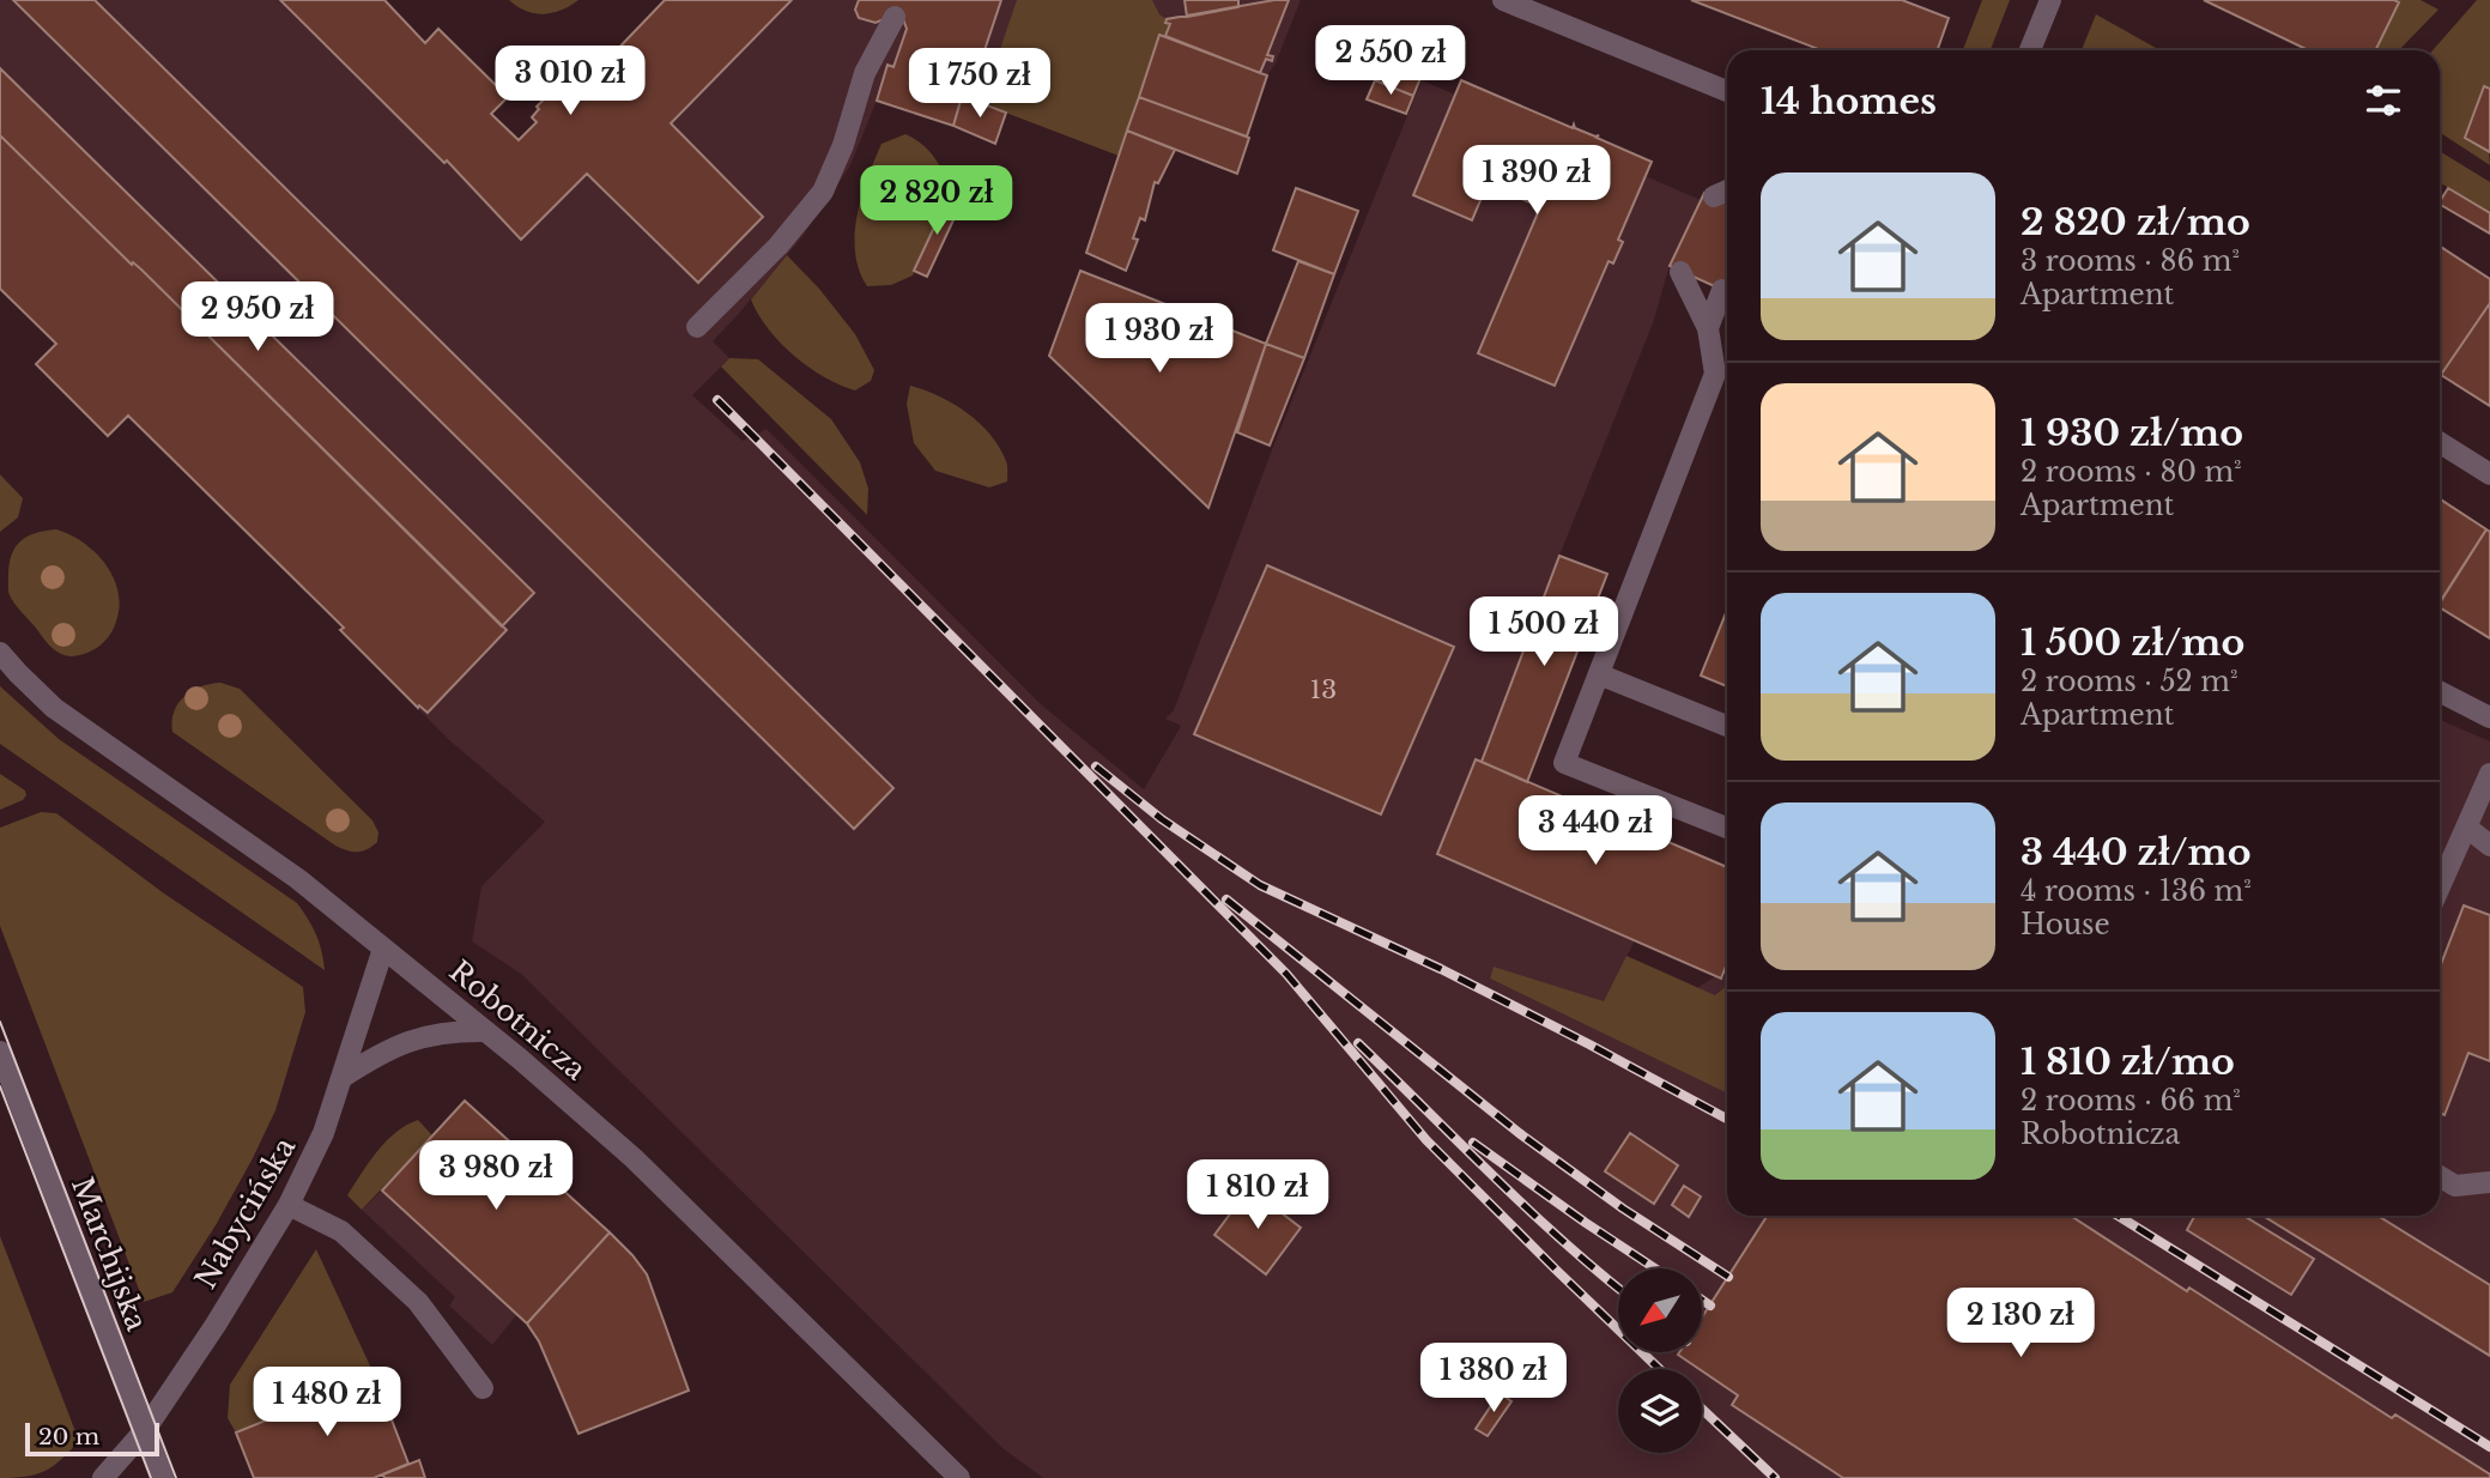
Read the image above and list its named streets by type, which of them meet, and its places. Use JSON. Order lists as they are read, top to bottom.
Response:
{
  "streets": {
    "street": ["Robotnicza", "Nabycińska", "Marchijska"]
  },
  "crossings": [
    ["Robotnicza", "Nabycińska"],
    ["Nabycińska", "Marchijska"]
  ],
  "house_numbers": ["13"],
  "scale_bar": "20 m",
  "north": "bottom left",
  "page": {
    "price": [
      "2 550 zł",
      "3 010 zł",
      "1 750 zł",
      "1 390 zł",
      "2 820 zł",
      "2 950 zł",
      "1 930 zł",
      "1 500 zł",
      "3 440 zł",
      "3 980 zł",
      "1 810 zł",
      "2 130 zł",
      "1 380 zł",
      "1 480 zł"
    ],
    "heading": "14 homes",
    "list": [
      {
        "name": "2 820 zł/mo",
        "note": "3 rooms · 86 m² · Apartment"
      },
      {
        "name": "1 930 zł/mo",
        "note": "2 rooms · 80 m² · Apartment"
      },
      {
        "name": "1 500 zł/mo",
        "note": "2 rooms · 52 m² · Apartment"
      },
      {
        "name": "3 440 zł/mo",
        "note": "4 rooms · 136 m² · House"
      },
      {
        "name": "1 810 zł/mo",
        "note": "2 rooms · 66 m² · Robotnicza"
      }
    ],
    "scale": "20 m"
  }
}
